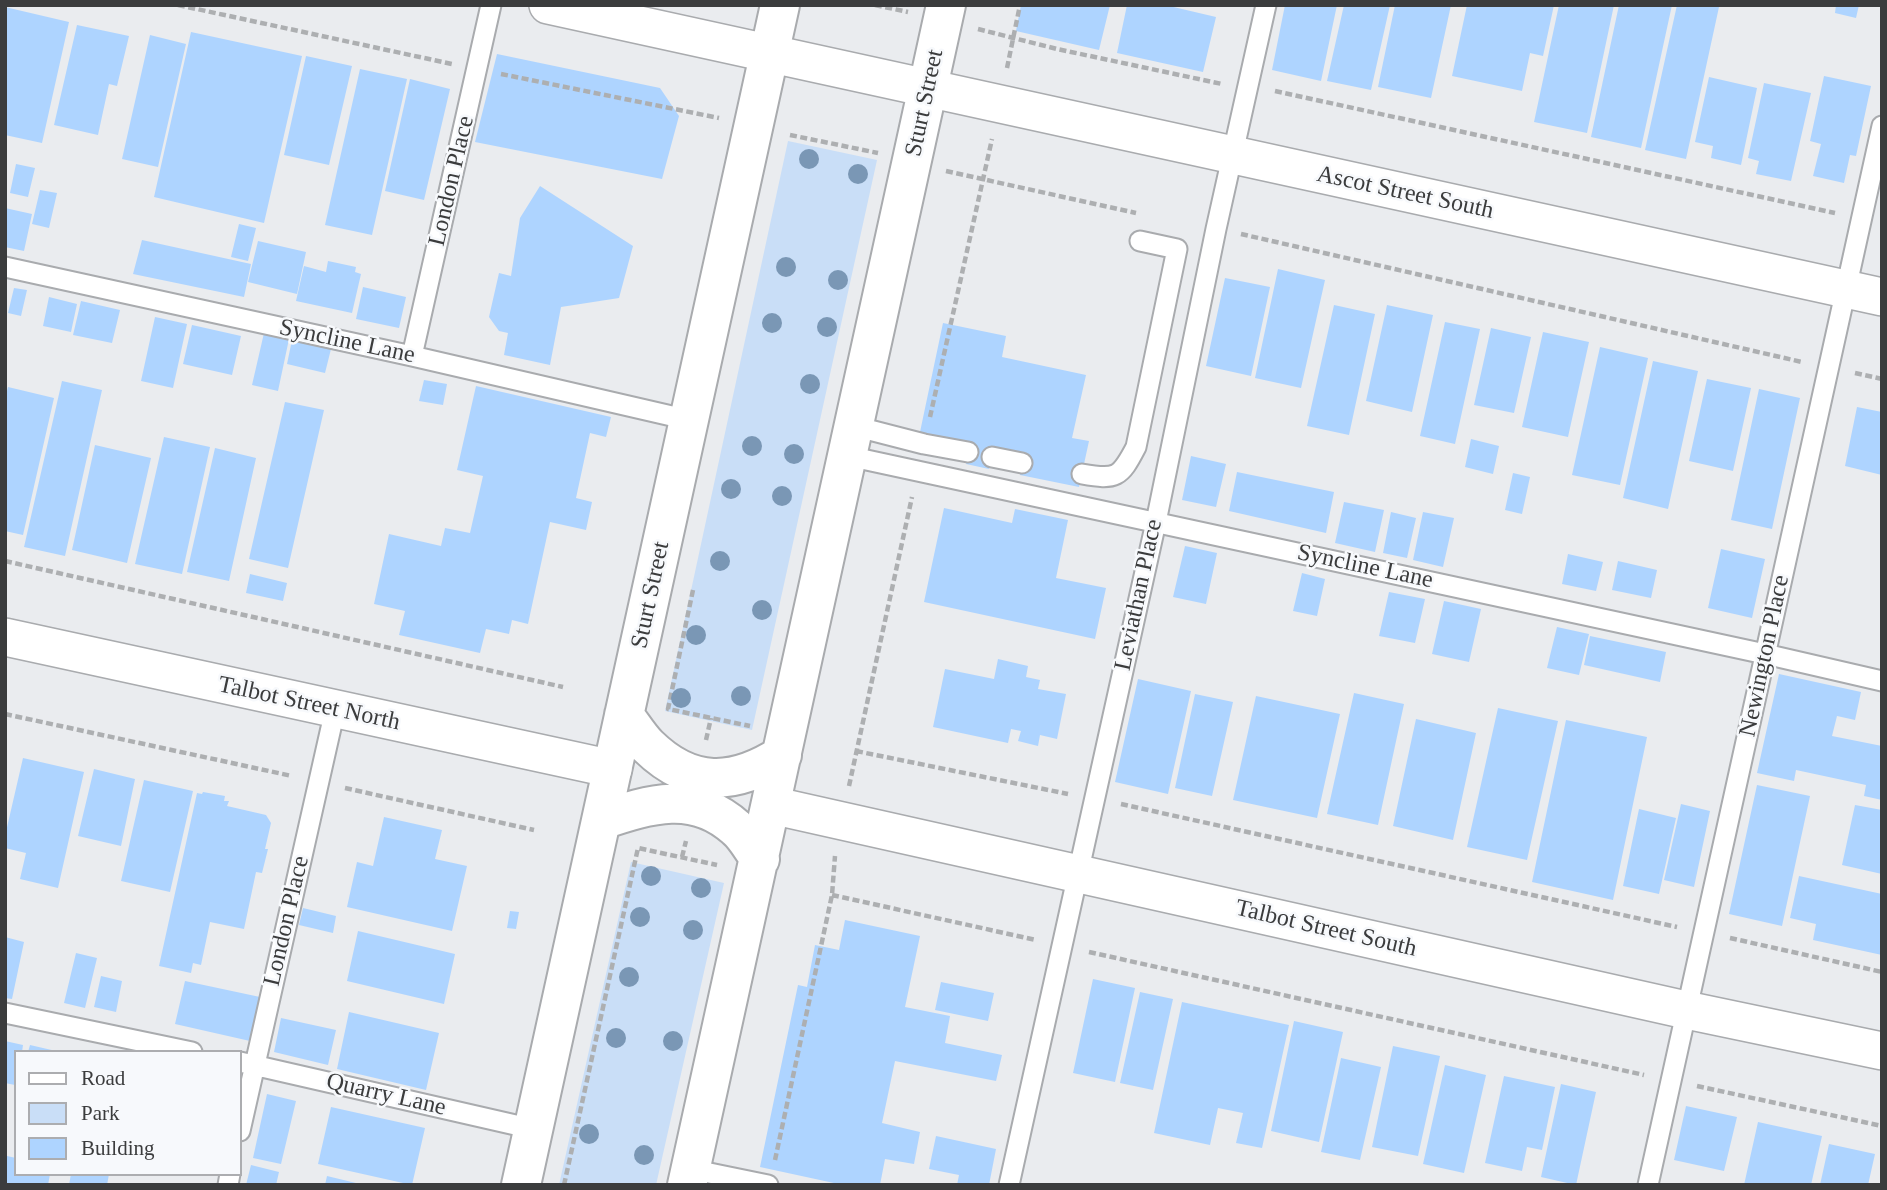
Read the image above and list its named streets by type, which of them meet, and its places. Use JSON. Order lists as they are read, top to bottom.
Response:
{
  "streets": {
    "main road": ["Sturt Street"],
    "street": ["Ascot Street South", "Talbot Street North", "Talbot Street South"],
    "lane": [
      "London Place",
      "Syncline Lane",
      "Leviathan Place",
      "Newington Place",
      "Quarry Lane"
    ]
  },
  "crossings": [
    ["Sturt Street", "Ascot Street South"],
    ["Sturt Street", "Syncline Lane"],
    ["Sturt Street", "Talbot Street North"],
    ["Sturt Street", "Talbot Street South"],
    ["Sturt Street", "Quarry Lane"],
    ["London Place", "Syncline Lane"],
    ["London Place", "Talbot Street North"],
    ["London Place", "Quarry Lane"],
    ["Ascot Street South", "Leviathan Place"],
    ["Ascot Street South", "Newington Place"],
    ["Syncline Lane", "Leviathan Place"],
    ["Syncline Lane", "Newington Place"],
    ["Leviathan Place", "Talbot Street South"],
    ["Newington Place", "Talbot Street South"]
  ],
  "legend": ["Road", "Park", "Building"]
}
